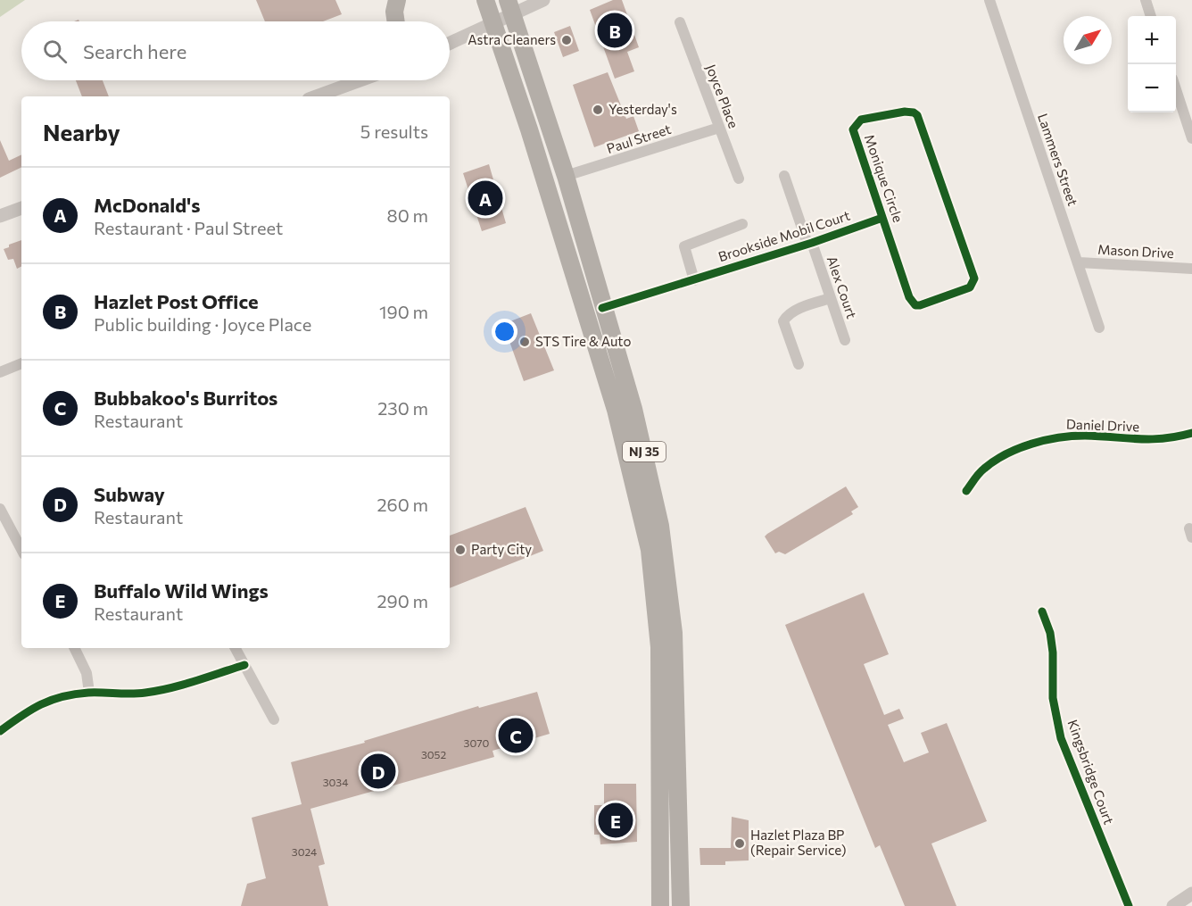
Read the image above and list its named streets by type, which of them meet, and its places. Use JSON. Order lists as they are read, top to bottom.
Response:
{
  "streets": {
    "highway": ["NJ 35"],
    "street": [
      "Joyce Place",
      "Paul Street",
      "Lammers Street",
      "Monique Circle",
      "Brookside Mobil Court",
      "Mason Drive",
      "Alex Court",
      "Daniel Drive",
      "Kingsbridge Court"
    ]
  },
  "crossings": [
    ["Joyce Place", "Paul Street"],
    ["Paul Street", "NJ 35"],
    ["Lammers Street", "Mason Drive"],
    ["Monique Circle", "Brookside Mobil Court"],
    ["Brookside Mobil Court", "Alex Court"],
    ["Brookside Mobil Court", "NJ 35"]
  ],
  "places": [
    "Astra Cleaners",
    "Yesterday's",
    "STS Tire & Auto",
    "Party City",
    "Hazlet Plaza BP (Repair Service)"
  ],
  "house_numbers": [
    "3070",
    "3052",
    "3034",
    "3024"
  ],
  "north": "top right",
  "page": {
    "pins": [
      "B",
      "A",
      "C",
      "D",
      "E"
    ],
    "map_buttons": ["+", "−"],
    "search": "Search here",
    "heading": ["Nearby", "5 results"],
    "list": [
      {
        "mark": "A",
        "name": "McDonald's",
        "note": "Restaurant · Paul Street",
        "value": "80 m"
      },
      {
        "mark": "B",
        "name": "Hazlet Post Office",
        "note": "Public building · Joyce Place",
        "value": "190 m"
      },
      {
        "mark": "C",
        "name": "Bubbakoo's Burritos",
        "note": "Restaurant",
        "value": "230 m"
      },
      {
        "mark": "D",
        "name": "Subway",
        "note": "Restaurant",
        "value": "260 m"
      },
      {
        "mark": "E",
        "name": "Buffalo Wild Wings",
        "note": "Restaurant",
        "value": "290 m"
      }
    ]
  }
}
